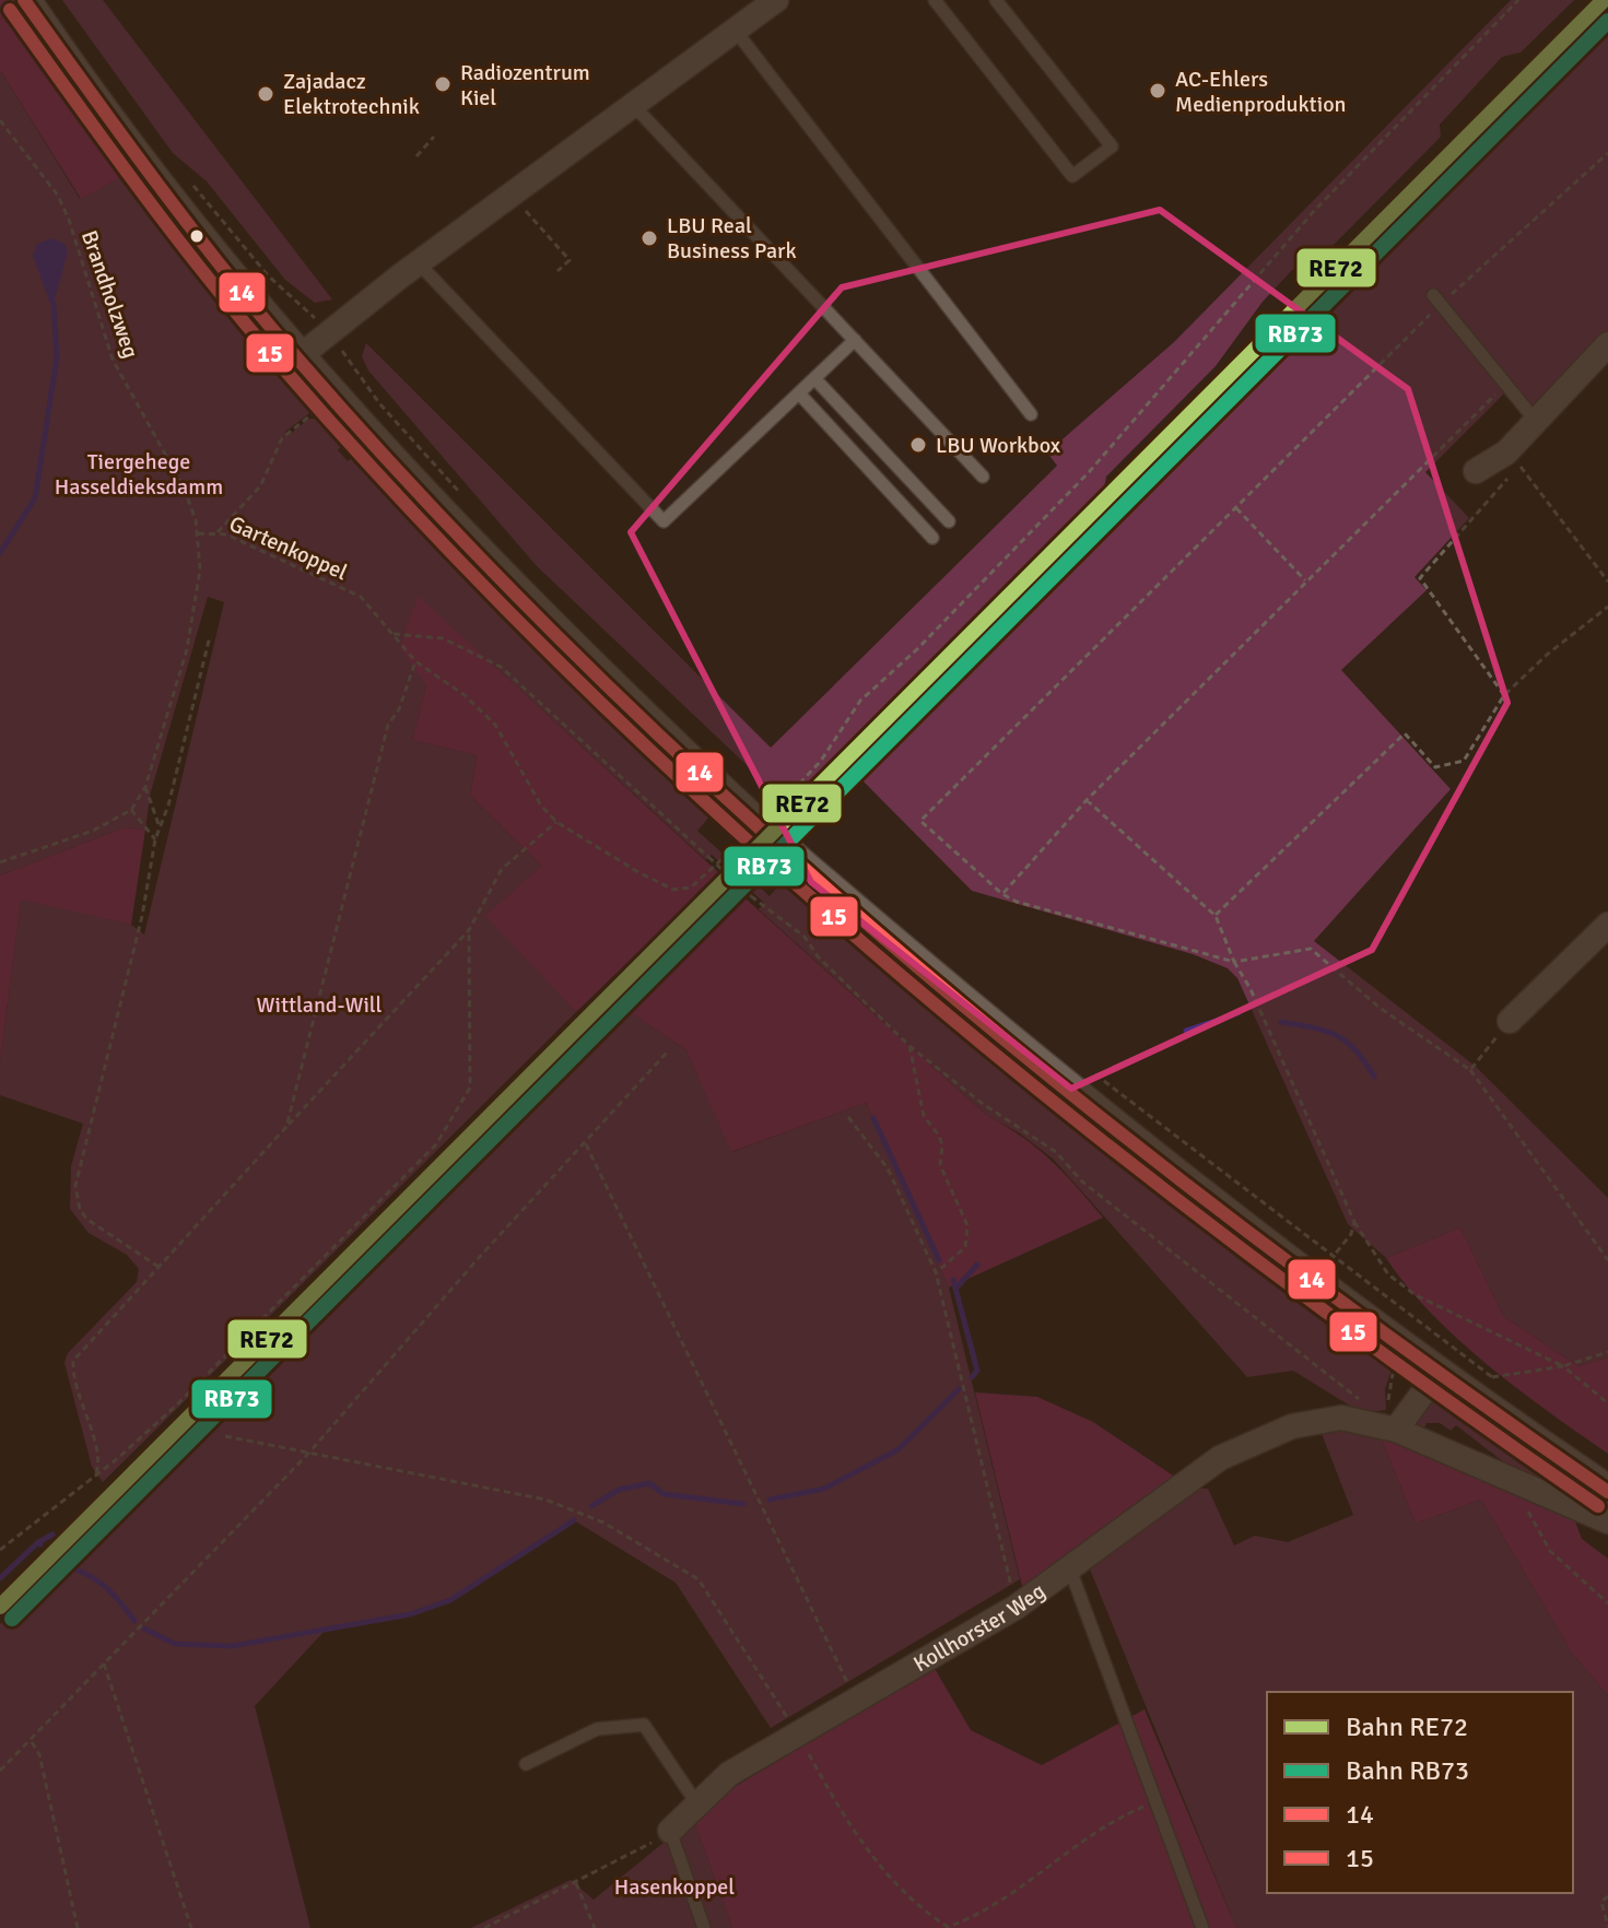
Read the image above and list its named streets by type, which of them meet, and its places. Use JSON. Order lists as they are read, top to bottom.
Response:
{
  "streets": {
    "street": ["Kollhorster Weg"],
    "path": ["Brandholzweg", "Gartenkoppel"]
  },
  "crossings": [
    ["Brandholzweg", "Gartenkoppel"]
  ],
  "parks": ["Tiergehege Hasseldieksdamm", "Wittland-Will", "Hasenkoppel"],
  "places": [
    "Radiozentrum Kiel",
    "AC-Ehlers Medienproduktion",
    "Zajadacz Elektrotechnik",
    "LBU Real Business Park",
    "LBU Workbox"
  ],
  "lines": [
    "rail line RE72",
    "transit line 14",
    "transit line 15",
    "rail line RB73"
  ],
  "legend": [
    "Bahn RE72",
    "Bahn RB73",
    "14",
    "15"
  ]
}
